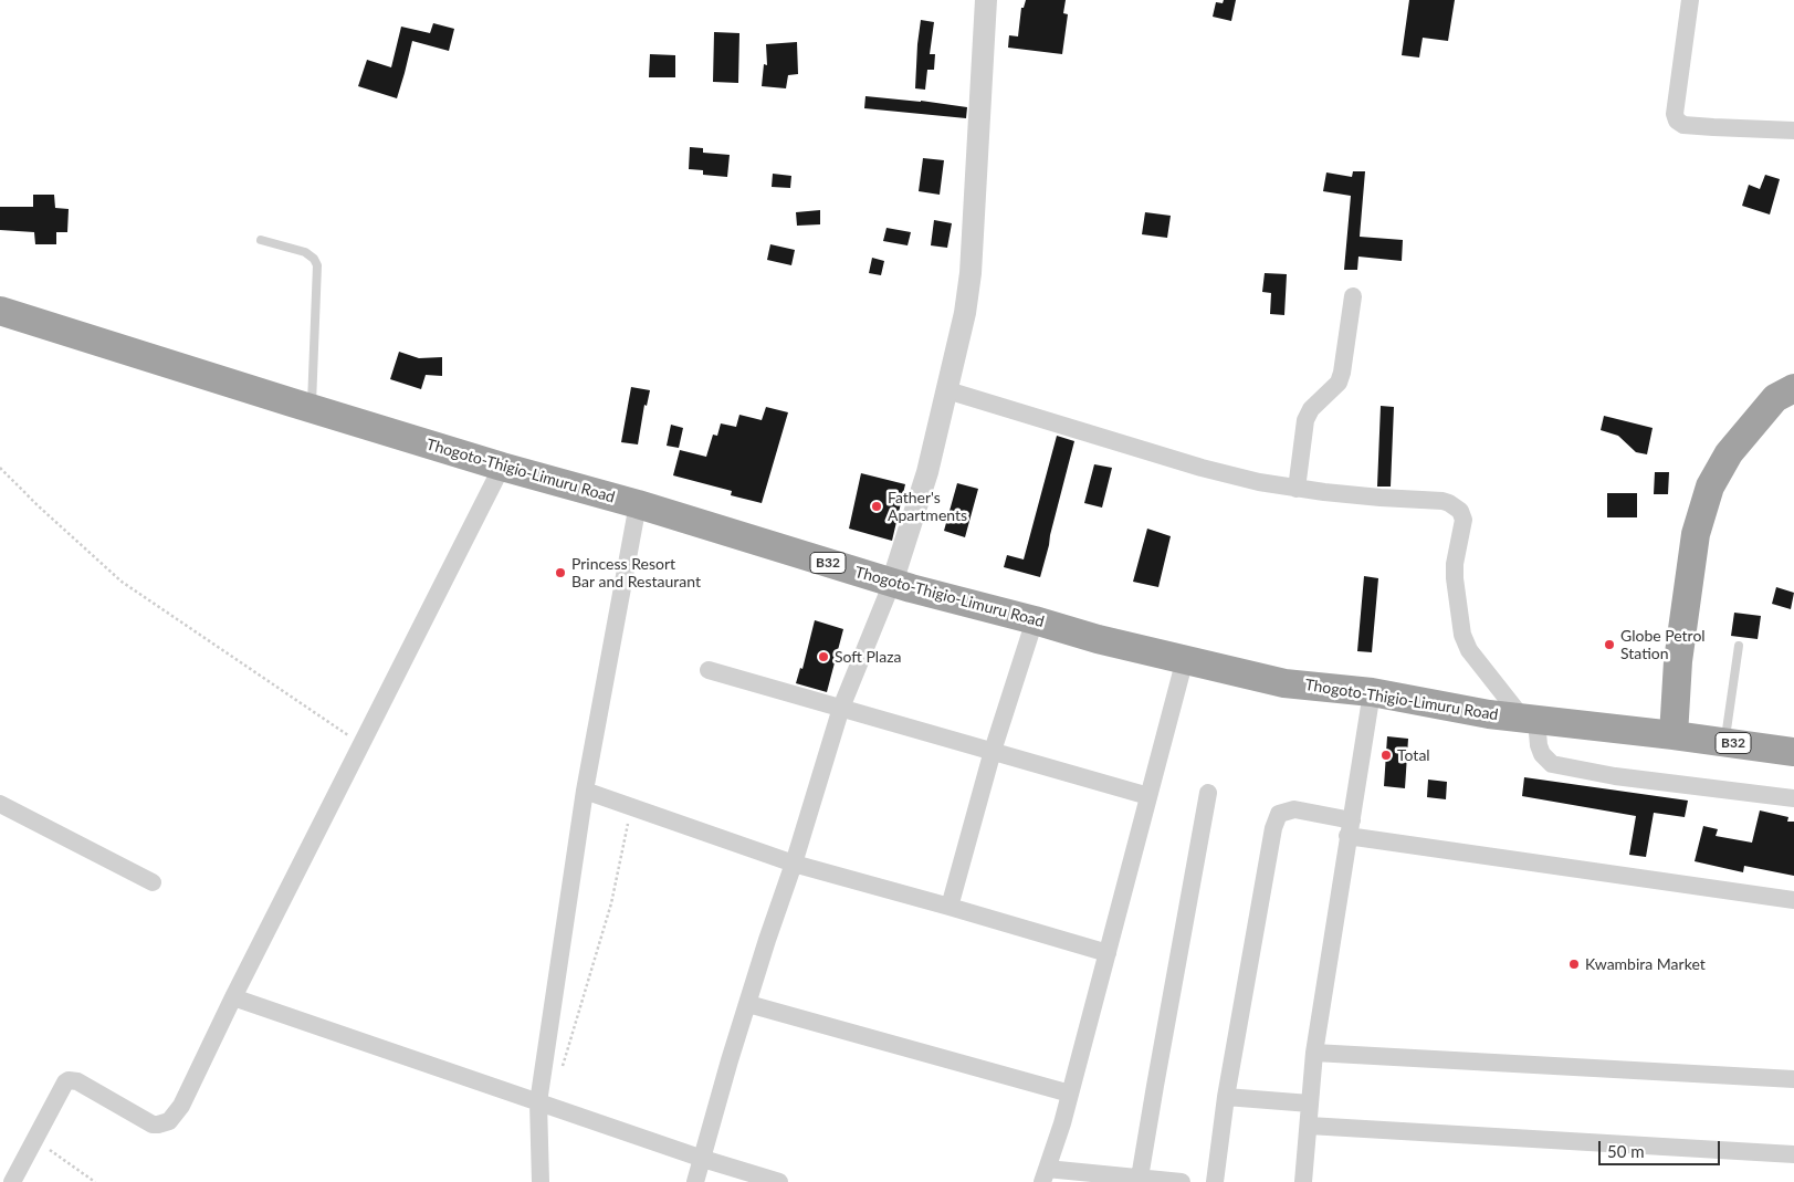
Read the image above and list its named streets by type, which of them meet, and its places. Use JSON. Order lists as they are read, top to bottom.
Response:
{
  "streets": {
    "highway": ["Thogoto-Thigio-Limuru Road", "B32"]
  },
  "places": [
    "Father's Apartments",
    "Princess Resort Bar and Restaurant",
    "Globe Petrol Station",
    "Soft Plaza",
    "Total",
    "Kwambira Market"
  ],
  "scale_bar": "50 m"
}
